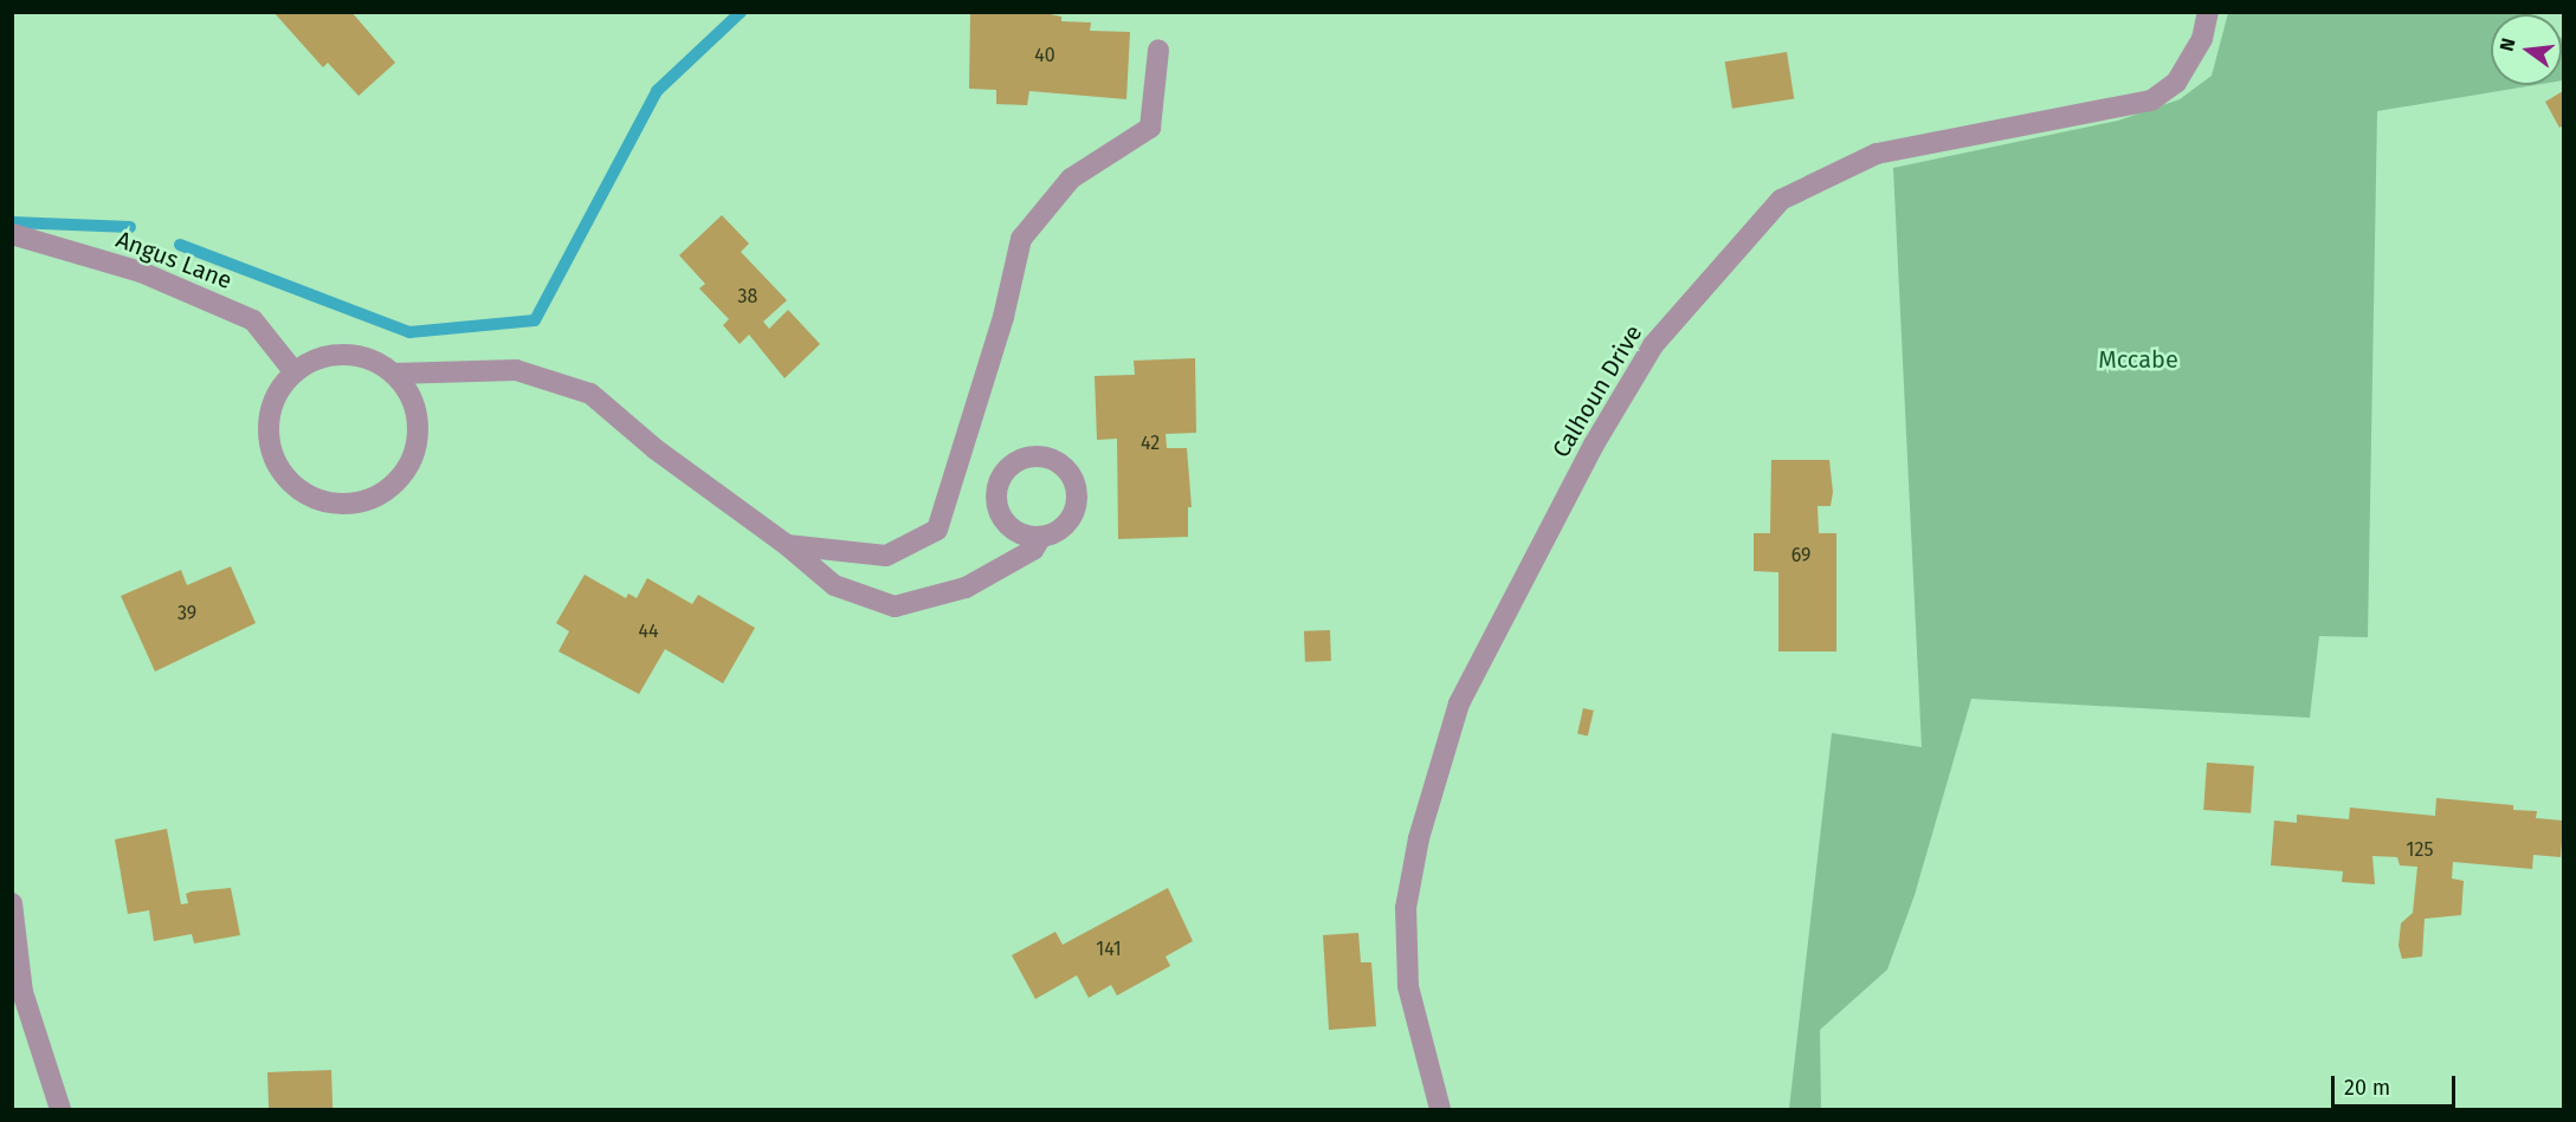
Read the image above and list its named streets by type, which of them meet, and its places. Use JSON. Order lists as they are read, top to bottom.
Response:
{
  "streets": {
    "street": ["Angus Lane", "Calhoun Drive"]
  },
  "parks": ["Mccabe"],
  "house_numbers": [
    "40",
    "38",
    "42",
    "69",
    "39",
    "44",
    "125",
    "141"
  ],
  "scale_bar": "20 m",
  "north": "left"
}
